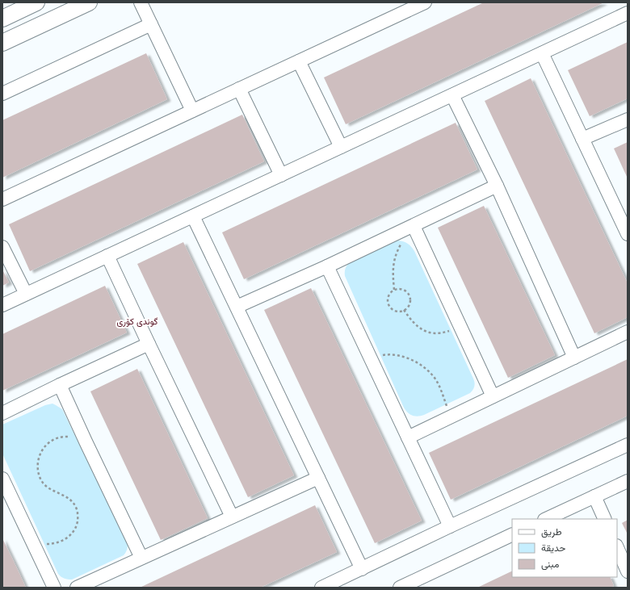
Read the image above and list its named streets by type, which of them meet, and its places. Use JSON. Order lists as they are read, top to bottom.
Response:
{
  "districts": ["گوندی کۆری"],
  "legend": ["طريق", "حديقة", "مبنى"]
}
